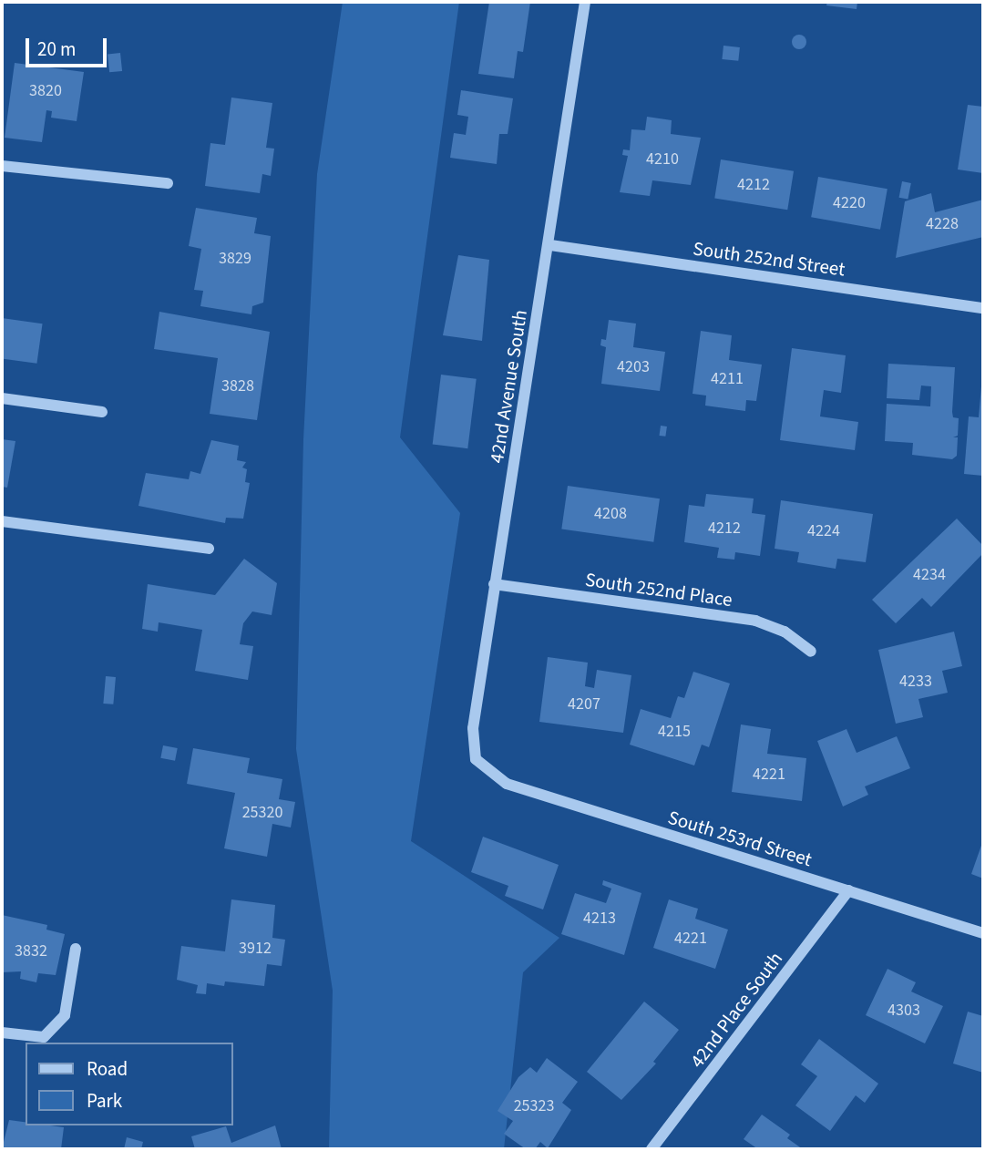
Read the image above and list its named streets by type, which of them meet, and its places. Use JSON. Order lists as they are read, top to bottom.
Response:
{
  "streets": {
    "street": [
      "South 252nd Street",
      "42nd Avenue South",
      "South 252nd Place",
      "South 253rd Street",
      "42nd Place South"
    ]
  },
  "crossings": [
    ["South 252nd Street", "42nd Avenue South"],
    ["42nd Avenue South", "South 252nd Place"],
    ["42nd Avenue South", "South 253rd Street"],
    ["South 253rd Street", "42nd Place South"]
  ],
  "house_numbers": [
    "3820",
    "4210",
    "4212",
    "4220",
    "4228",
    "3829",
    "4203",
    "4211",
    "3828",
    "4208",
    "4212",
    "4224",
    "4234",
    "4233",
    "4207",
    "4215",
    "4221",
    "25320",
    "4213",
    "4221",
    "3912",
    "3832",
    "4303",
    "25323"
  ],
  "legend": ["Road", "Park"],
  "scale_bar": "20 m"
}
